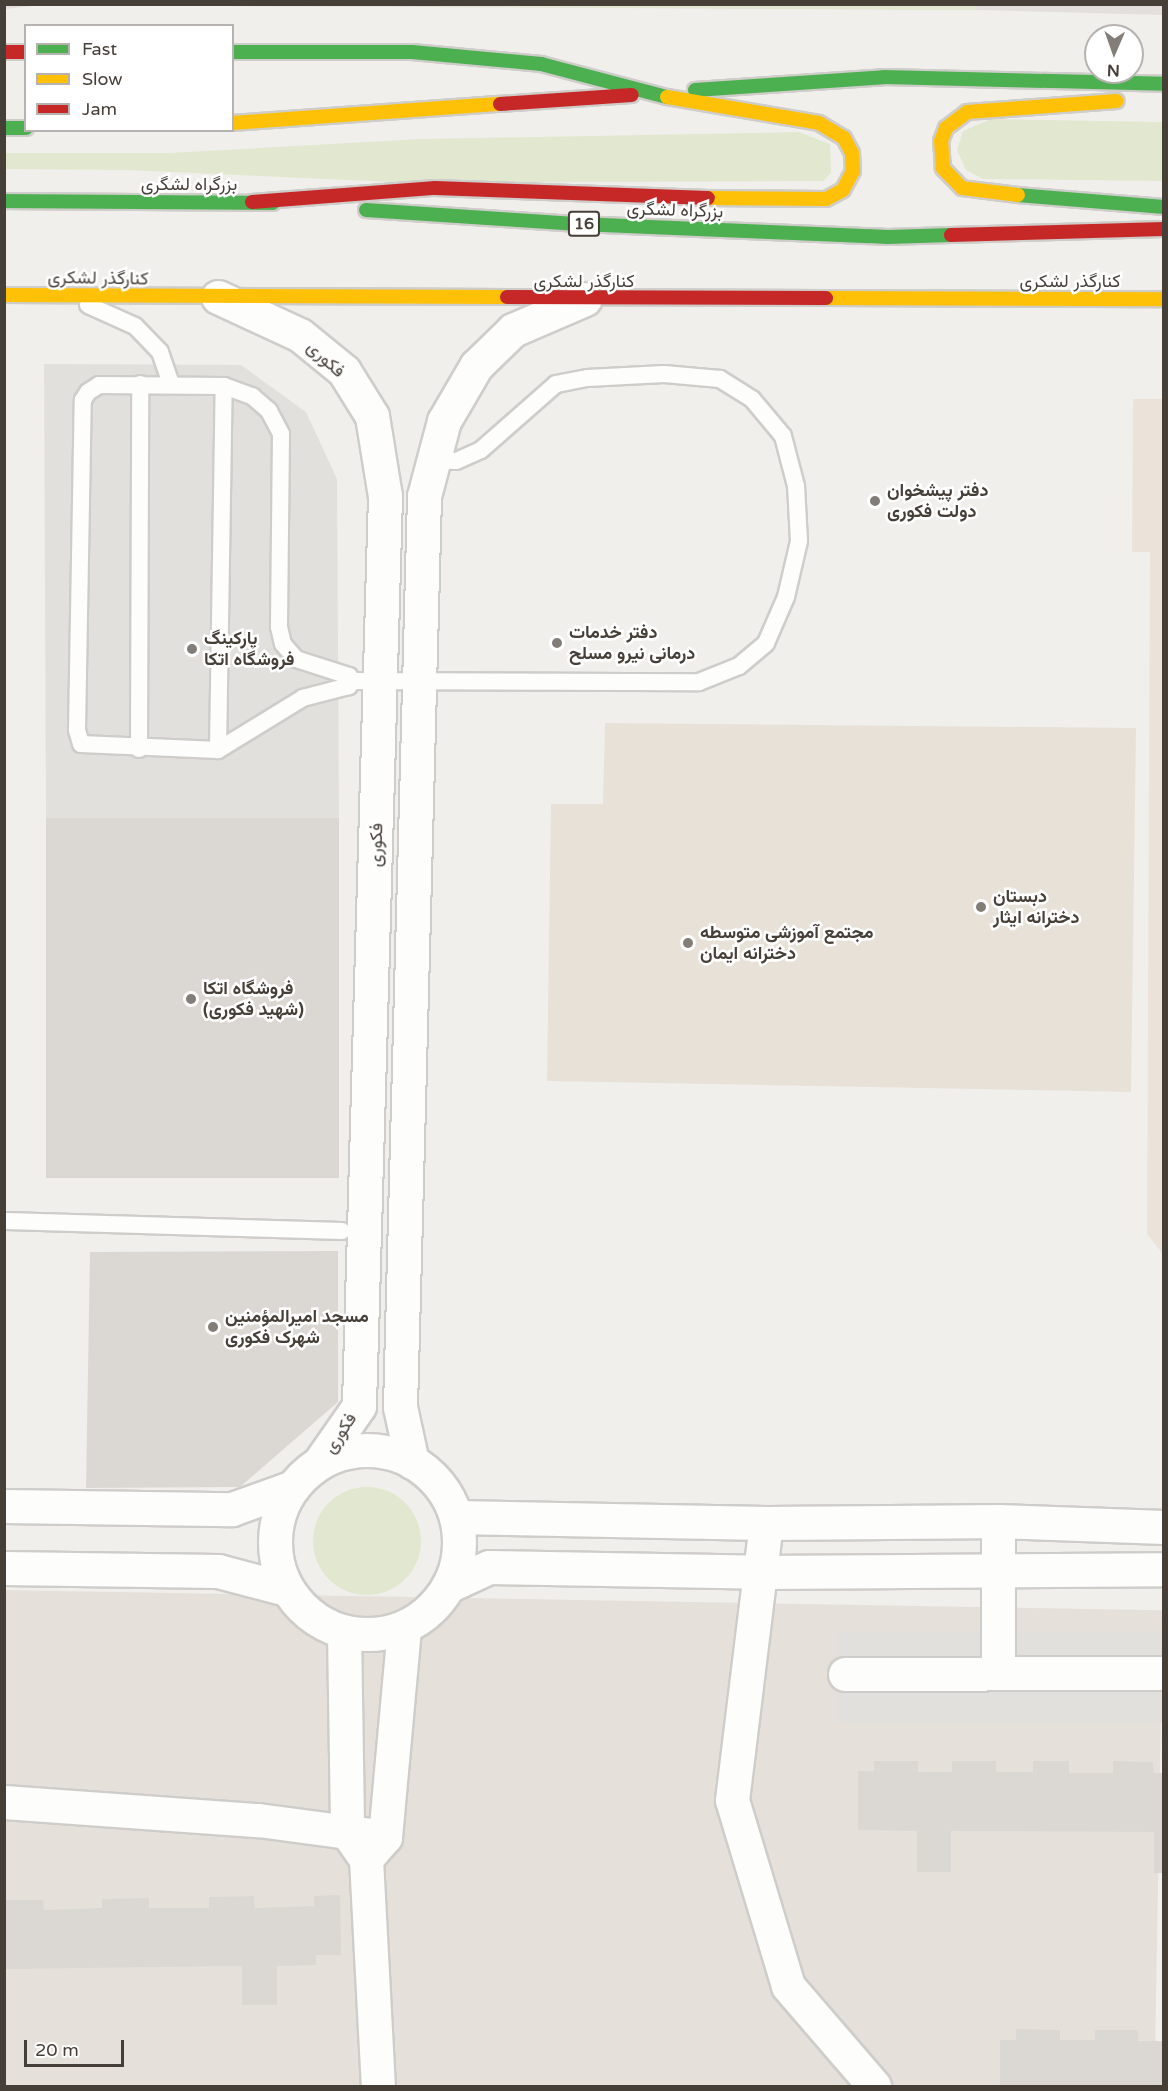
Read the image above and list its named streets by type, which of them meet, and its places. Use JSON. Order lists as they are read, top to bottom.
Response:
{
  "streets": {
    "main road": ["بزرگراه لشگری", "16", "کنارگذر لشکری"],
    "street": ["فکوری"]
  },
  "crossings": [
    ["کنارگذر لشکری", "فکوری"]
  ],
  "places": [
    "دفتر پیشخوان دولت فکوری",
    "دفتر خدمات درمانی نیرو مسلح",
    "پارکینگ فروشگاه اتکا",
    "دبستان دخترانه ایثار",
    "مجتمع آموزشی متوسطه دخترانه ایمان",
    "فروشگاه اتکا (شهید فکوری)",
    "مسجد امیرالمؤمنین شهرک فکوری"
  ],
  "legend": ["Fast", "Slow", "Jam"],
  "scale_bar": "20 m",
  "north": "bottom"
}
